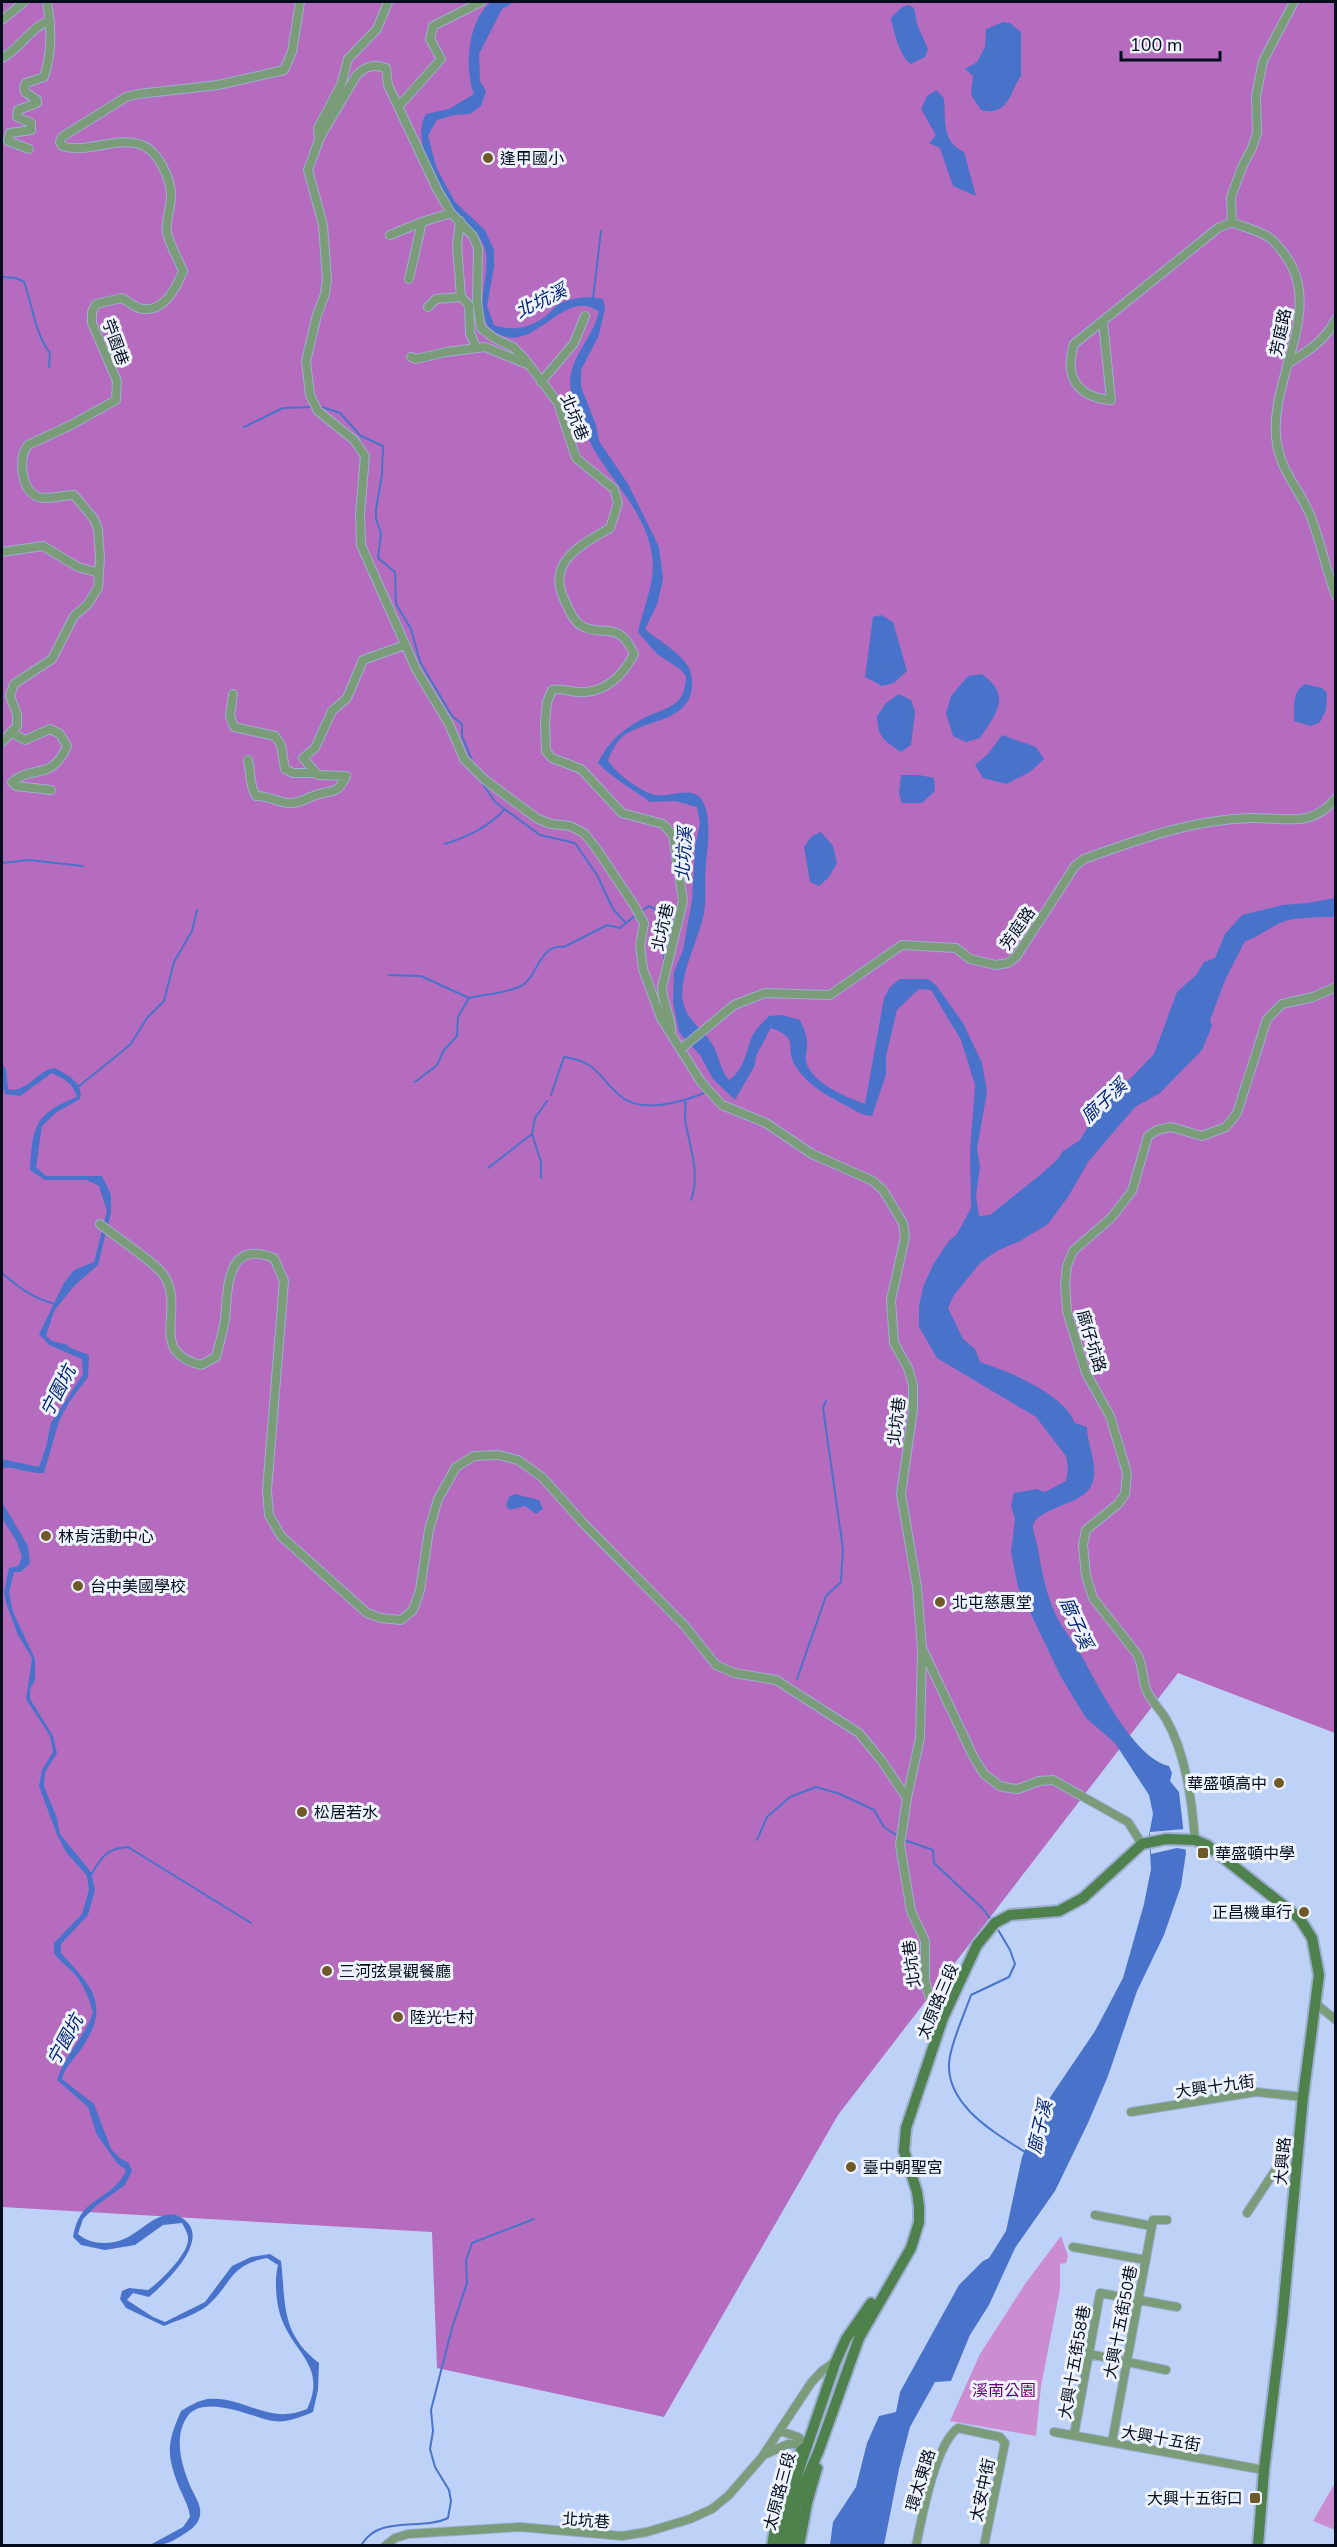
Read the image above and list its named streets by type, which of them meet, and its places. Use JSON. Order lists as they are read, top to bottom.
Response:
{
  "streets": {
    "main road": ["太原路三段", "大興路"],
    "street": [
      "芳庭路",
      "苧園巷",
      "北坑巷",
      "廍仔坑路",
      "大興十九街",
      "大興十五街50巷",
      "大興十五街58巷",
      "大興十五街",
      "環太東路",
      "太安中街"
    ]
  },
  "crossings": [
    ["芳庭路", "北坑巷"],
    ["北坑巷", "太原路三段"],
    ["廍仔坑路", "大興路"],
    ["大興十九街", "大興路"],
    ["大興路", "大興十五街"],
    ["大興十五街50巷", "大興十五街58巷"],
    ["大興十五街50巷", "大興十五街"],
    ["大興十五街58巷", "大興十五街"],
    ["環太東路", "太安中街"]
  ],
  "water": ["北坑溪", "廍子溪", "宁園坑"],
  "parks": ["溪南公園"],
  "places": {
    "other": [
      "逢甲國小",
      "林肯活動中心",
      "台中美國學校",
      "北屯慈惠堂",
      "華盛頓高中",
      "松居若水",
      "正昌機車行",
      "三河弦景觀餐廳",
      "陸光七村",
      "臺中朝聖宮"
    ],
    "transit": ["華盛頓中學", "大興十五街口"]
  },
  "scale_bar": "100 m"
}
